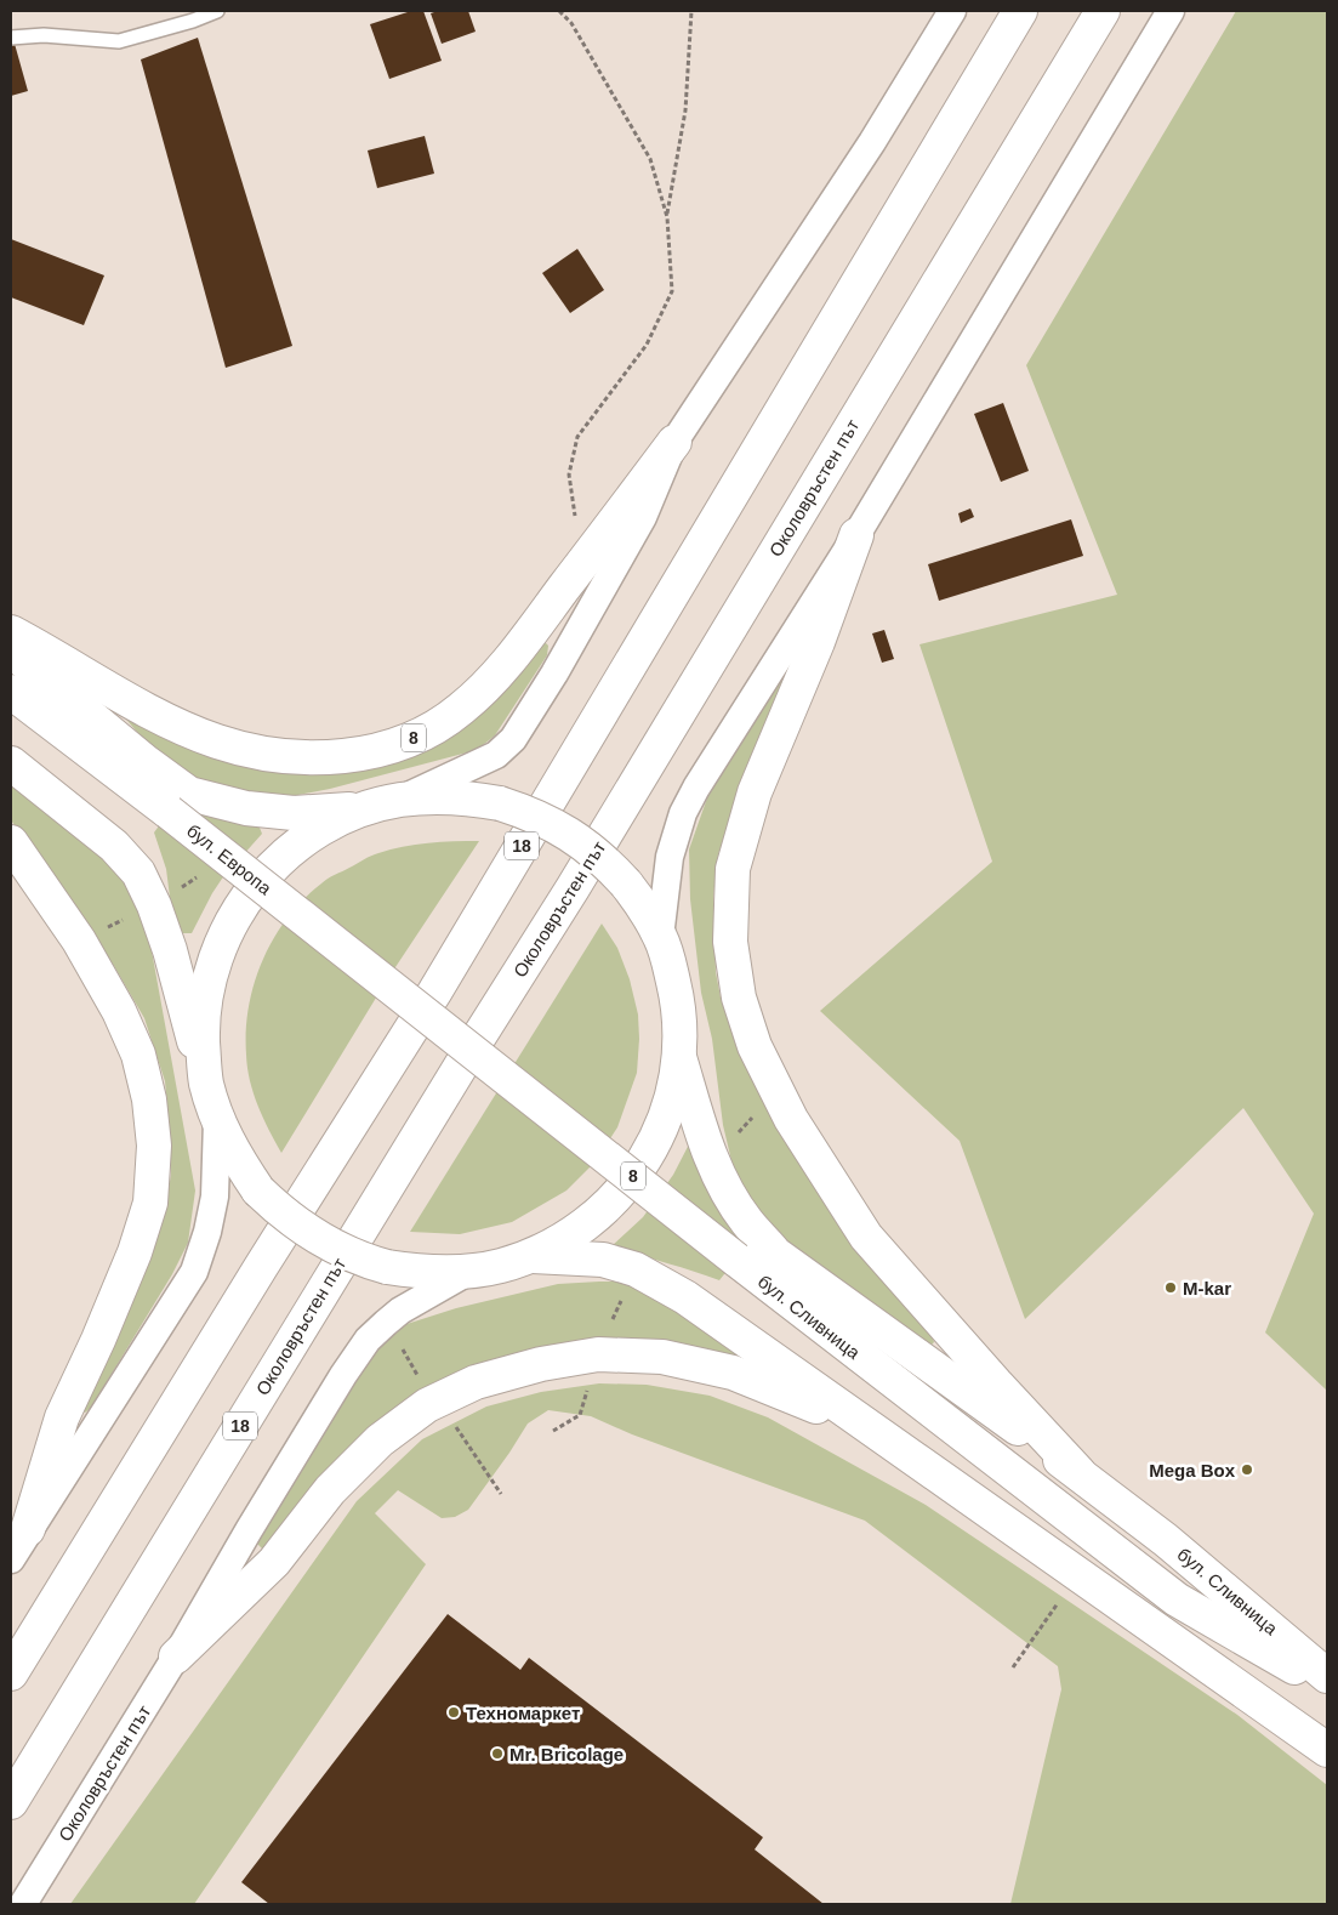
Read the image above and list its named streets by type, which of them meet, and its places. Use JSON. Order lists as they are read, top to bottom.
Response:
{
  "streets": {
    "main road": [
      "Околовръстен път",
      "8",
      "18",
      "бул. Европа",
      "бул. Сливница"
    ]
  },
  "crossings": [
    ["Околовръстен път", "8"],
    ["8", "бул. Сливница"],
    ["бул. Европа", "бул. Сливница"]
  ],
  "places": [
    "M-kar",
    "Mega Box",
    "Техномаркет",
    "Mr. Bricolage"
  ]
}
